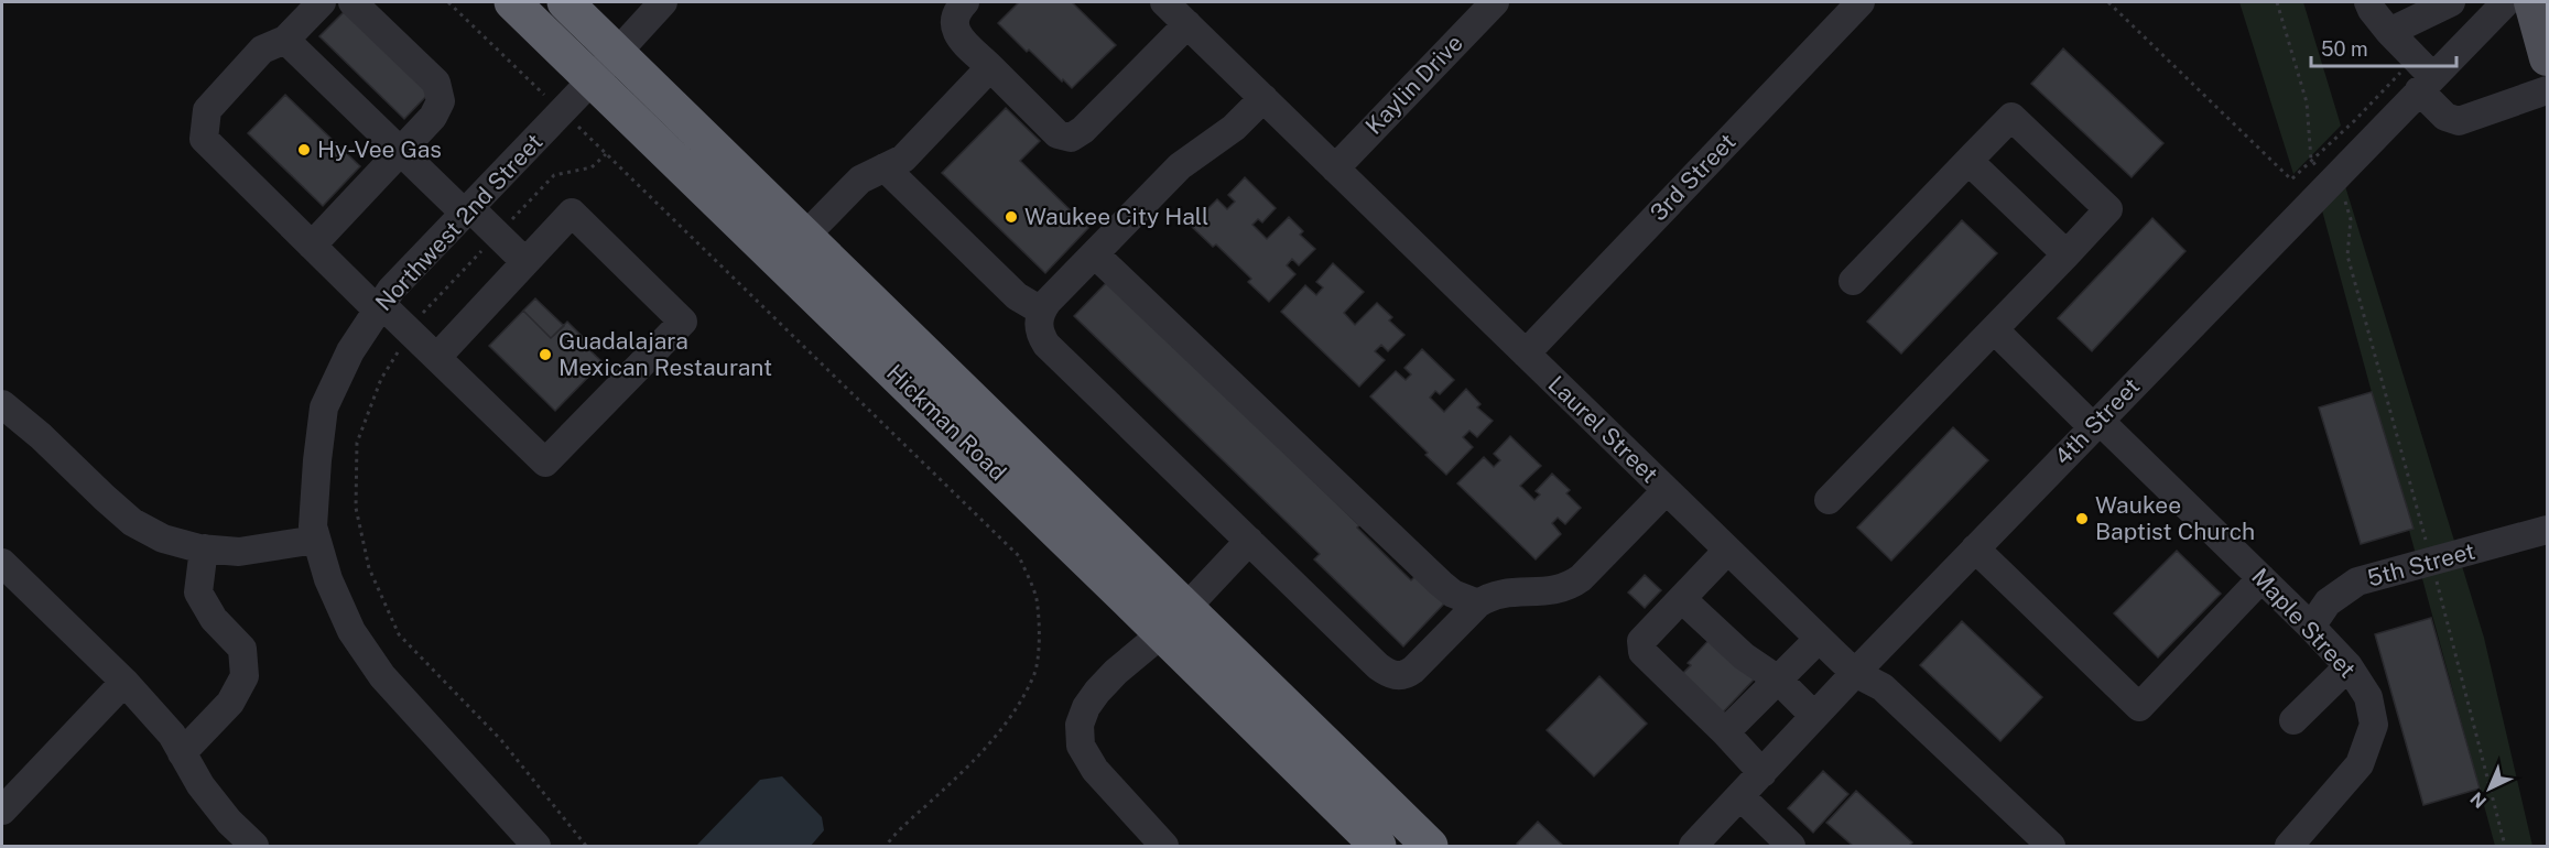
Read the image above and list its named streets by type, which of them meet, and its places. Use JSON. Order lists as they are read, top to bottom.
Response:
{
  "streets": {
    "highway": ["Hickman Road"],
    "street": [
      "Kaylin Drive",
      "3rd Street",
      "Northwest 2nd Street",
      "4th Street",
      "Laurel Street",
      "5th Street",
      "Maple Street"
    ]
  },
  "crossings": [
    ["Kaylin Drive", "Laurel Street"],
    ["3rd Street", "Laurel Street"],
    ["Northwest 2nd Street", "Hickman Road"],
    ["4th Street", "Laurel Street"],
    ["4th Street", "Maple Street"],
    ["5th Street", "Maple Street"]
  ],
  "places": [
    "Hy-Vee Gas",
    "Waukee City Hall",
    "Guadalajara Mexican Restaurant",
    "Waukee Baptist Church"
  ],
  "scale_bar": "50 m",
  "north": "bottom left"
}
